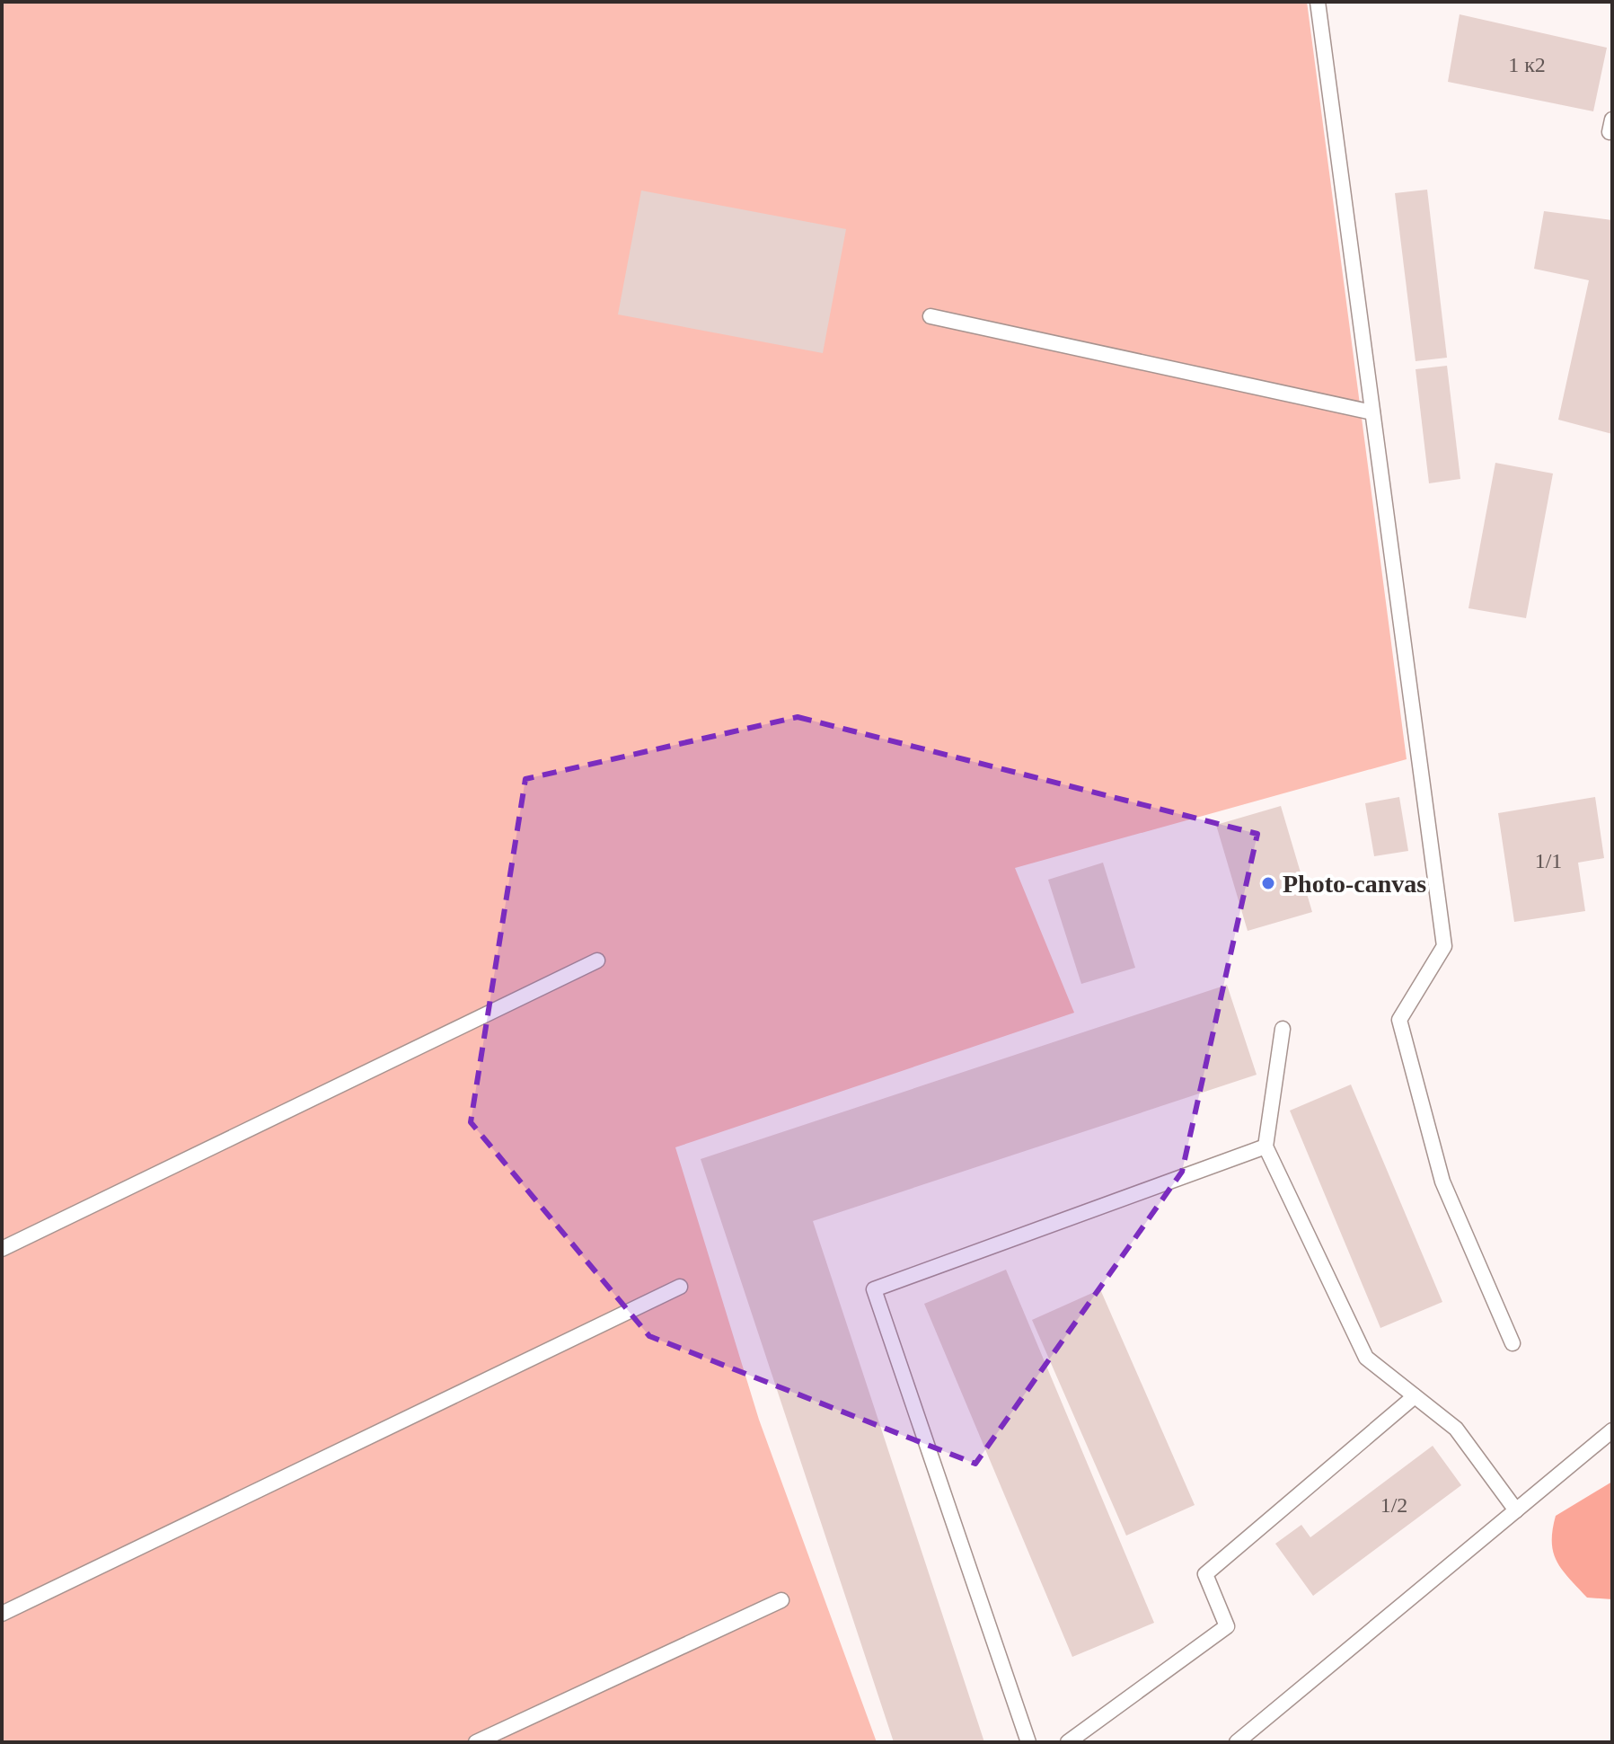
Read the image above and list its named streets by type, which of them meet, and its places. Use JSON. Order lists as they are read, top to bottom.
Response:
{
  "places": ["Photo-canvas"],
  "house_numbers": ["1 к2", "1/1", "1/2"]
}
